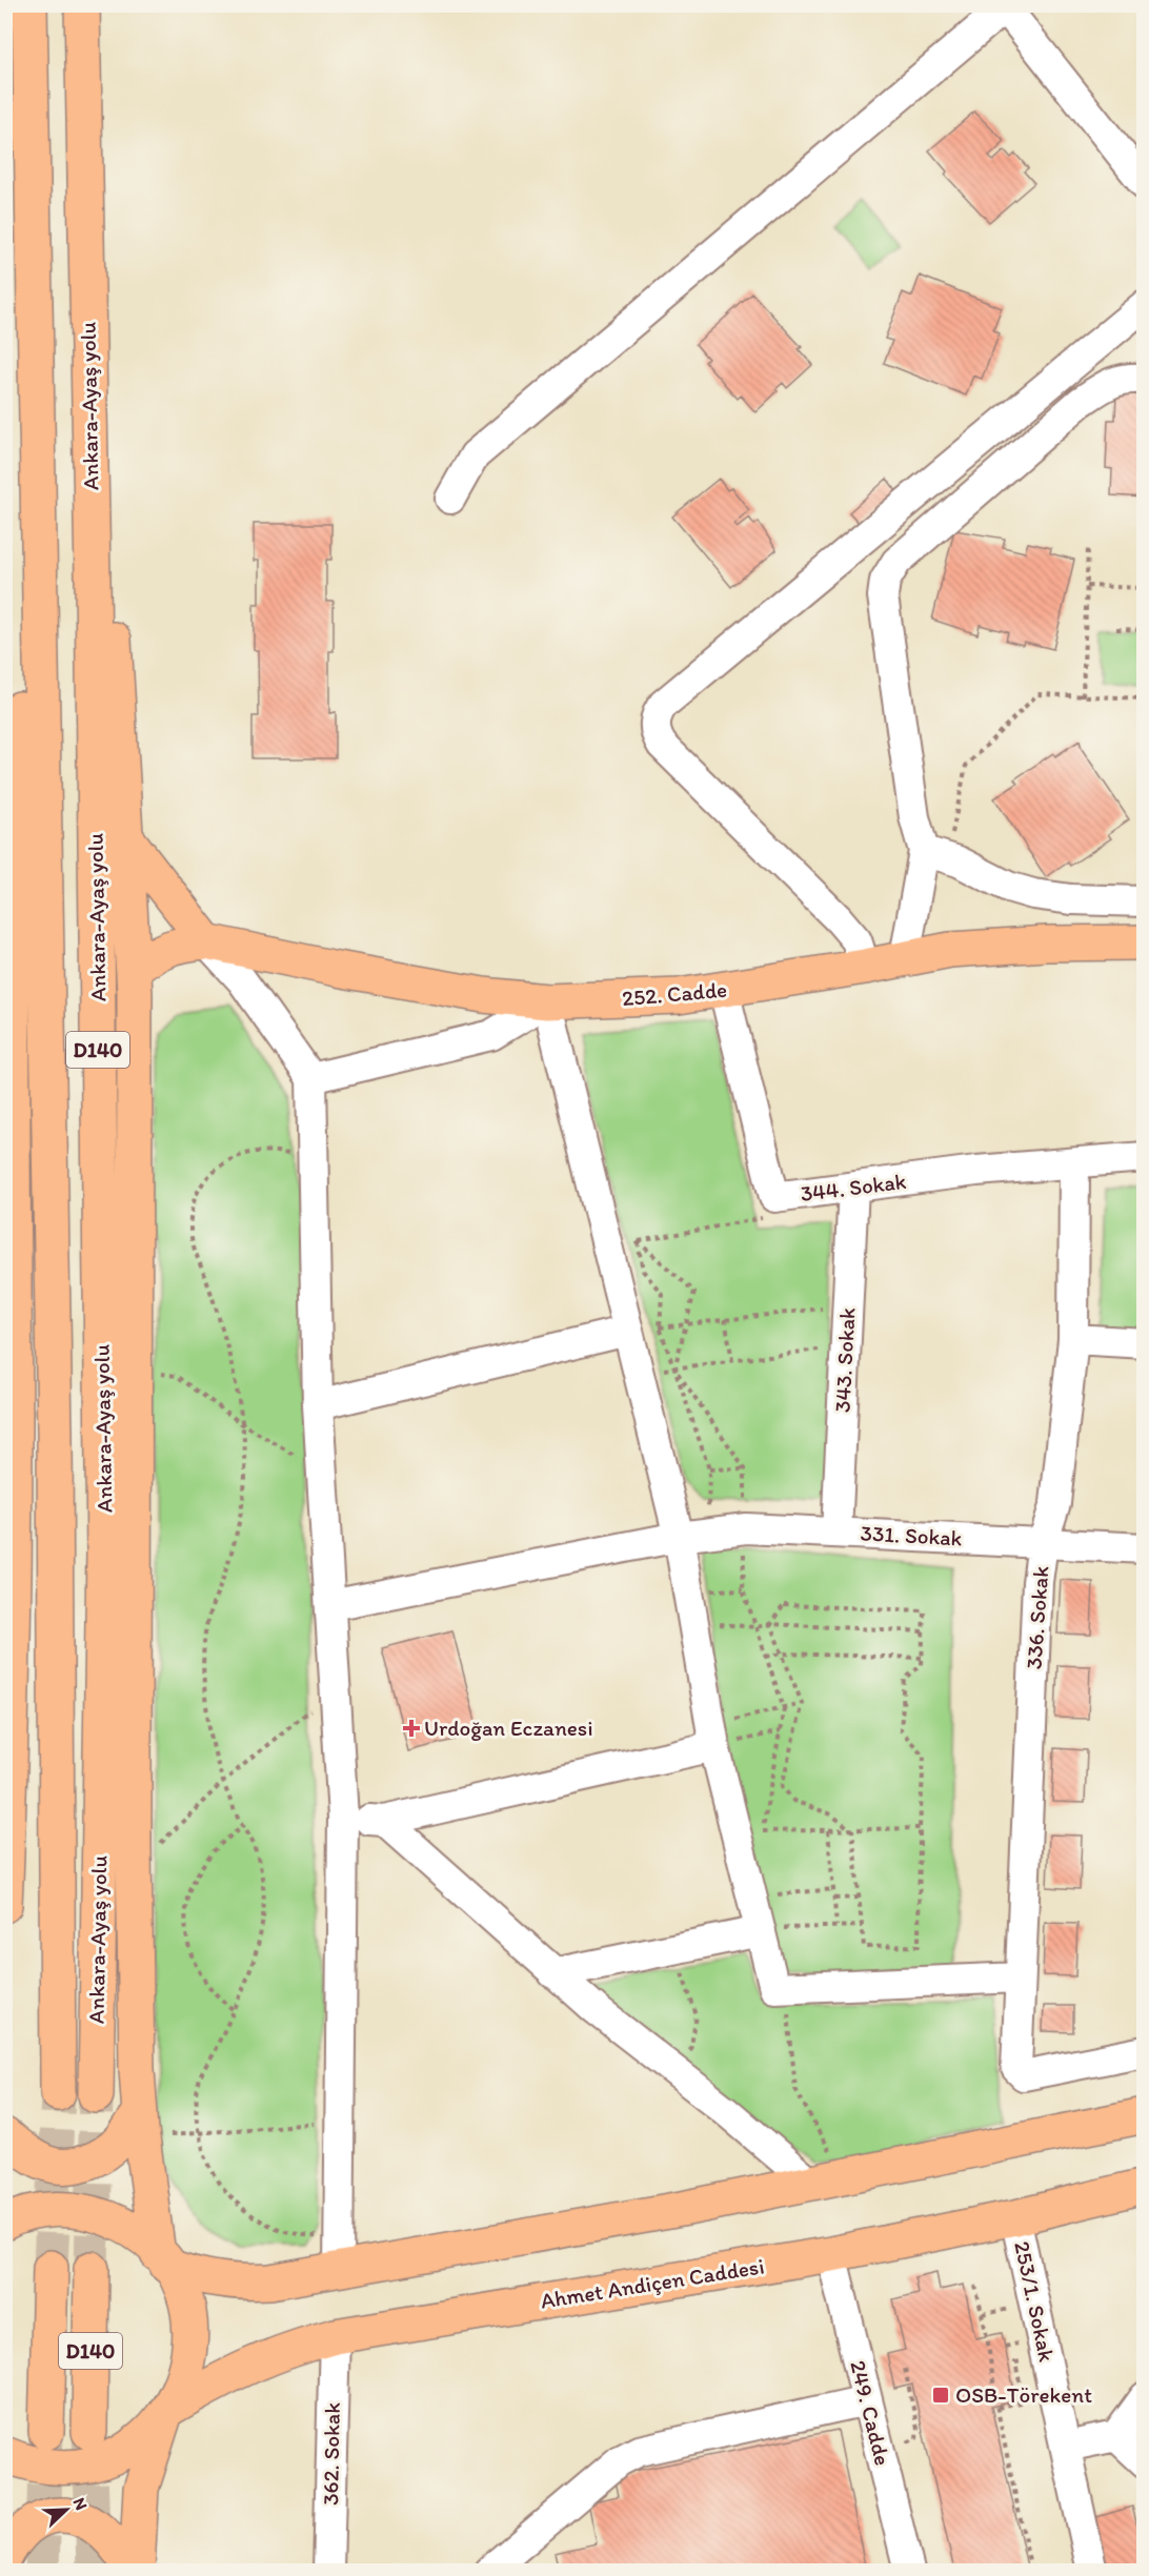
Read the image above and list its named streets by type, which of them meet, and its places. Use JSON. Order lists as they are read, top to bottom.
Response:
{
  "streets": {
    "main road": [
      "Ankara-Ayaş yolu",
      "252. Cadde",
      "D140",
      "Ahmet Andiçen Caddesi"
    ],
    "street": [
      "344. Sokak",
      "343. Sokak",
      "331. Sokak",
      "336. Sokak",
      "253/1. Sokak",
      "249. Cadde",
      "362. Sokak"
    ]
  },
  "crossings": [
    ["252. Cadde", "344. Sokak"],
    ["344. Sokak", "343. Sokak"],
    ["344. Sokak", "336. Sokak"],
    ["343. Sokak", "331. Sokak"],
    ["331. Sokak", "336. Sokak"],
    ["Ahmet Andiçen Caddesi", "253/1. Sokak"],
    ["Ahmet Andiçen Caddesi", "249. Cadde"],
    ["Ahmet Andiçen Caddesi", "362. Sokak"]
  ],
  "places": {
    "health": ["Urdoğan Eczanesi"],
    "transit": ["OSB-Törekent"]
  },
  "north": "top right"
}
